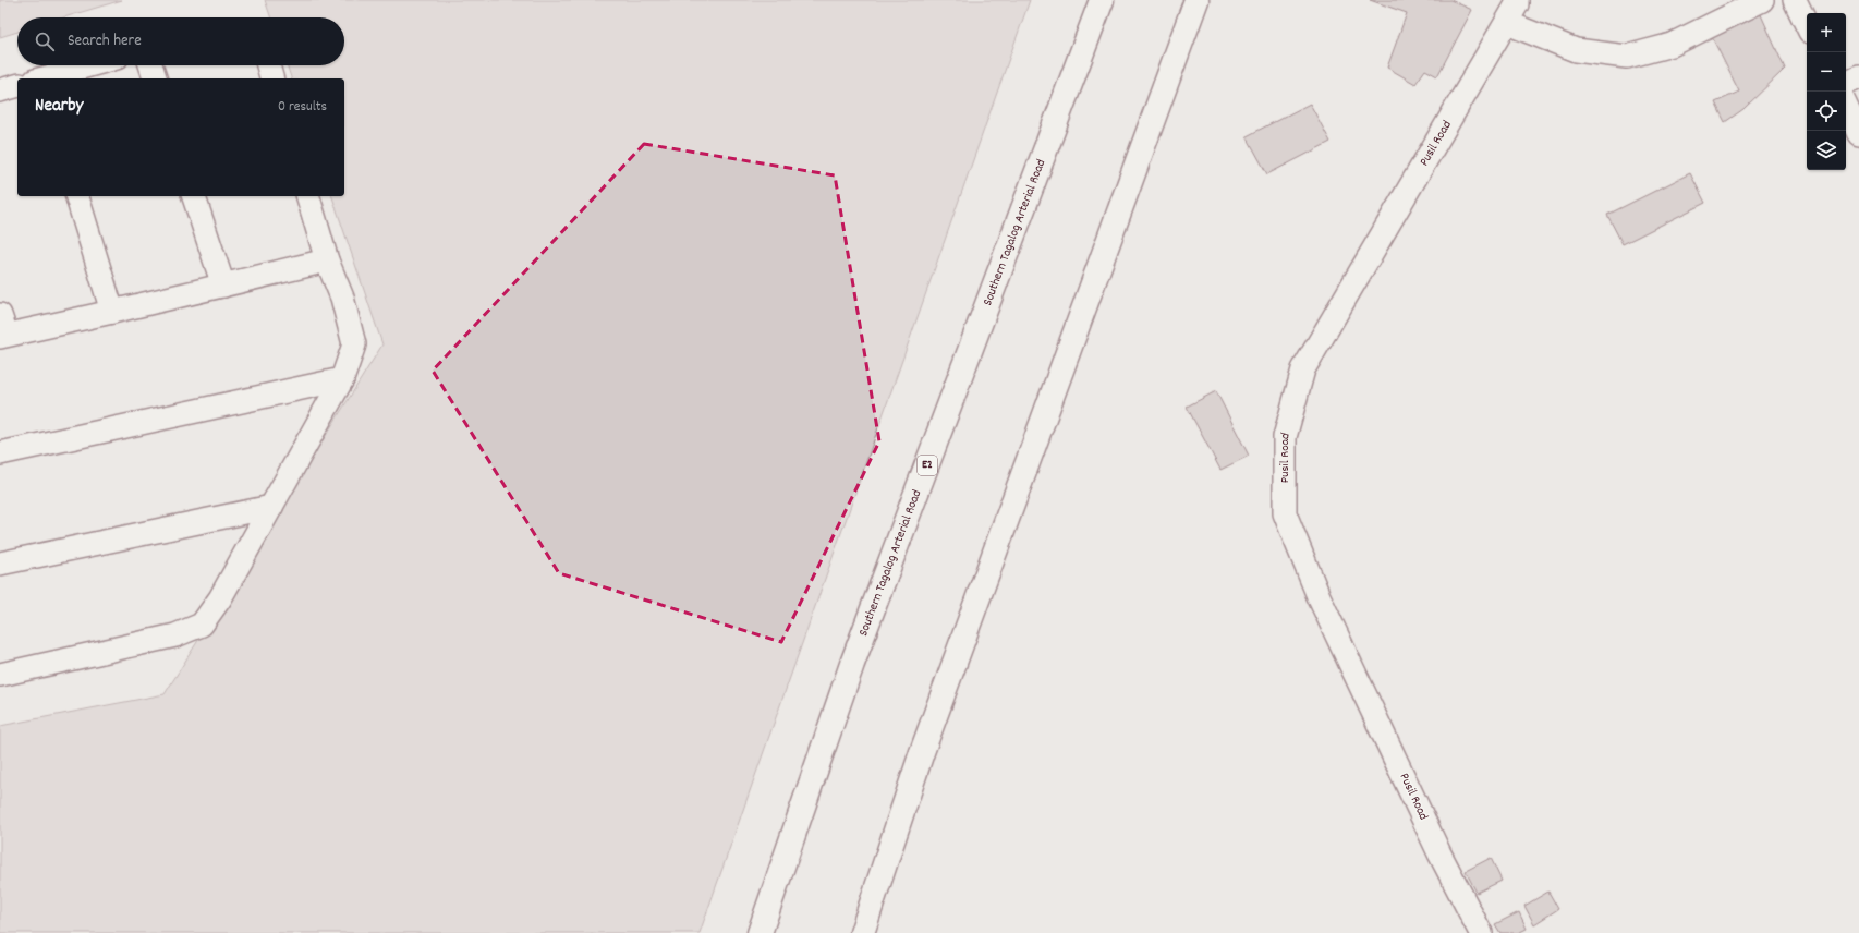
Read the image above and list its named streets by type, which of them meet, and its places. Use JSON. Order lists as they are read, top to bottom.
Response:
{
  "streets": {
    "highway": ["Southern Tagalog Arterial Road", "E2"],
    "street": ["Pusil Road"]
  },
  "page": {
    "map_buttons": ["+", "−"],
    "search": "Search here",
    "heading": ["Nearby", "0 results"]
  }
}
